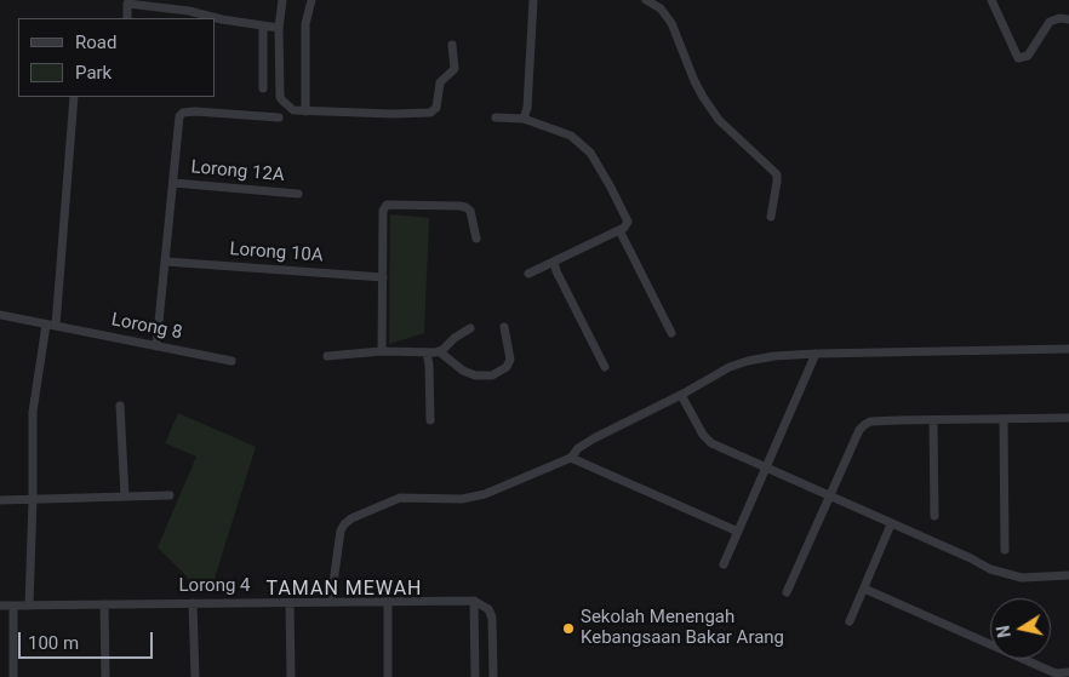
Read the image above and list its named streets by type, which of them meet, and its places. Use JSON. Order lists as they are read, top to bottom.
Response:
{
  "streets": {
    "street": [
      "Lorong 12A",
      "Lorong 10A",
      "Lorong 8",
      "Lorong 4"
    ]
  },
  "districts": ["TAMAN MEWAH"],
  "places": ["Sekolah Menengah Kebangsaan Bakar Arang"],
  "legend": ["Road", "Park"],
  "scale_bar": "100 m",
  "north": "left"
}
